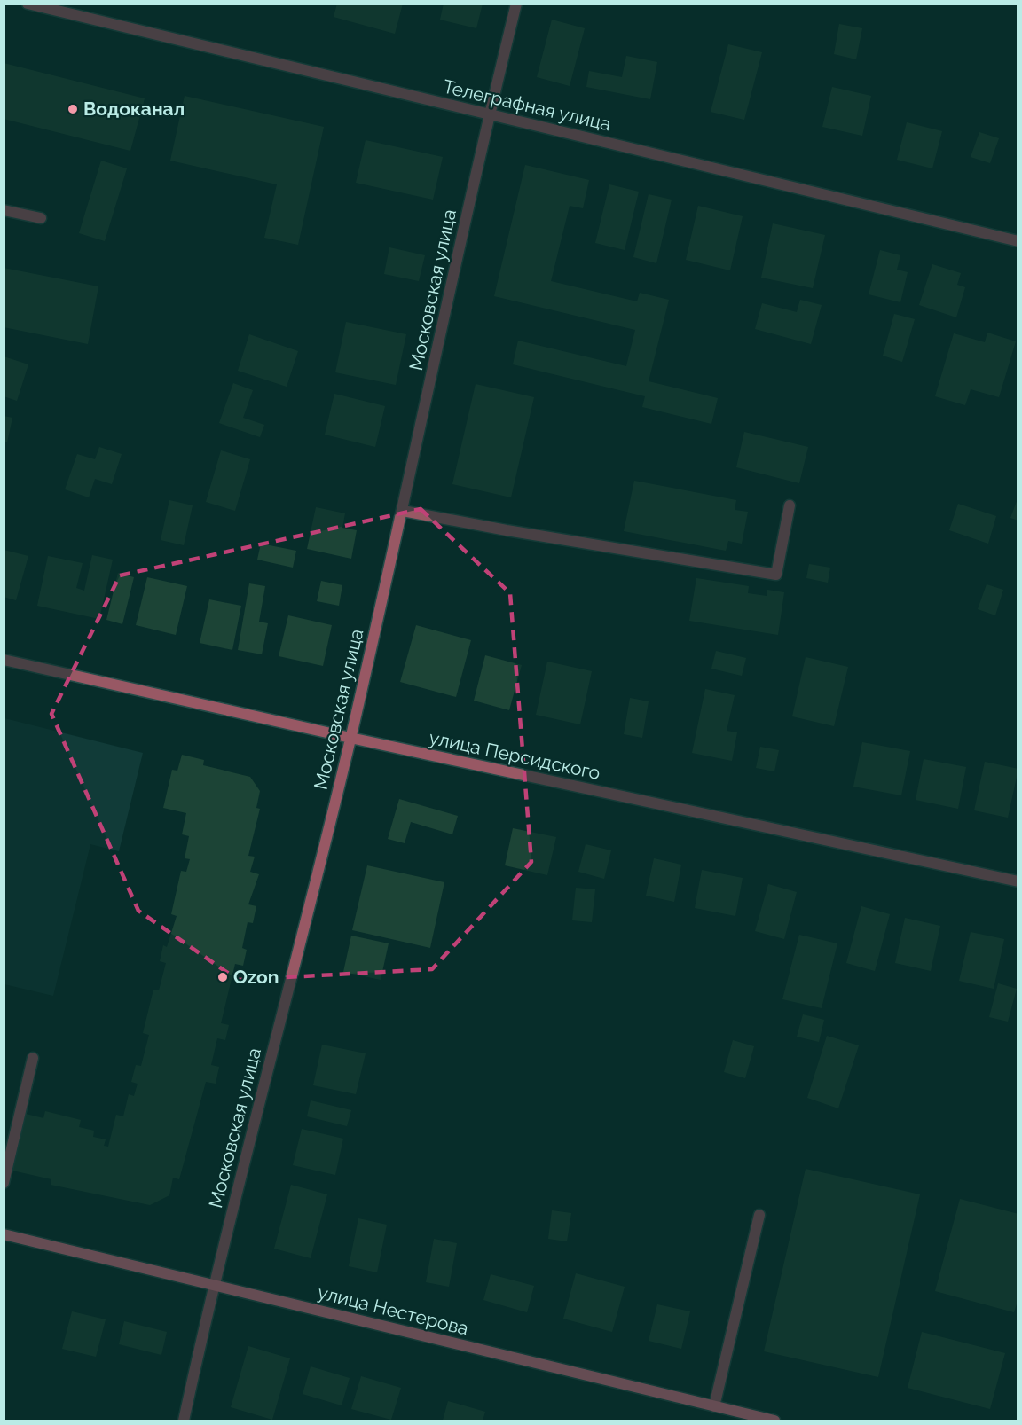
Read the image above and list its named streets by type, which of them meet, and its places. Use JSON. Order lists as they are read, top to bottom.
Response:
{
  "streets": {
    "main road": ["улица Нестерова"],
    "street": ["Телеграфная улица", "Московская улица", "улица Персидского"]
  },
  "crossings": [
    ["Телеграфная улица", "Московская улица"],
    ["Московская улица", "улица Персидского"],
    ["Московская улица", "улица Нестерова"]
  ],
  "places": ["Водоканал", "Ozon"]
}
